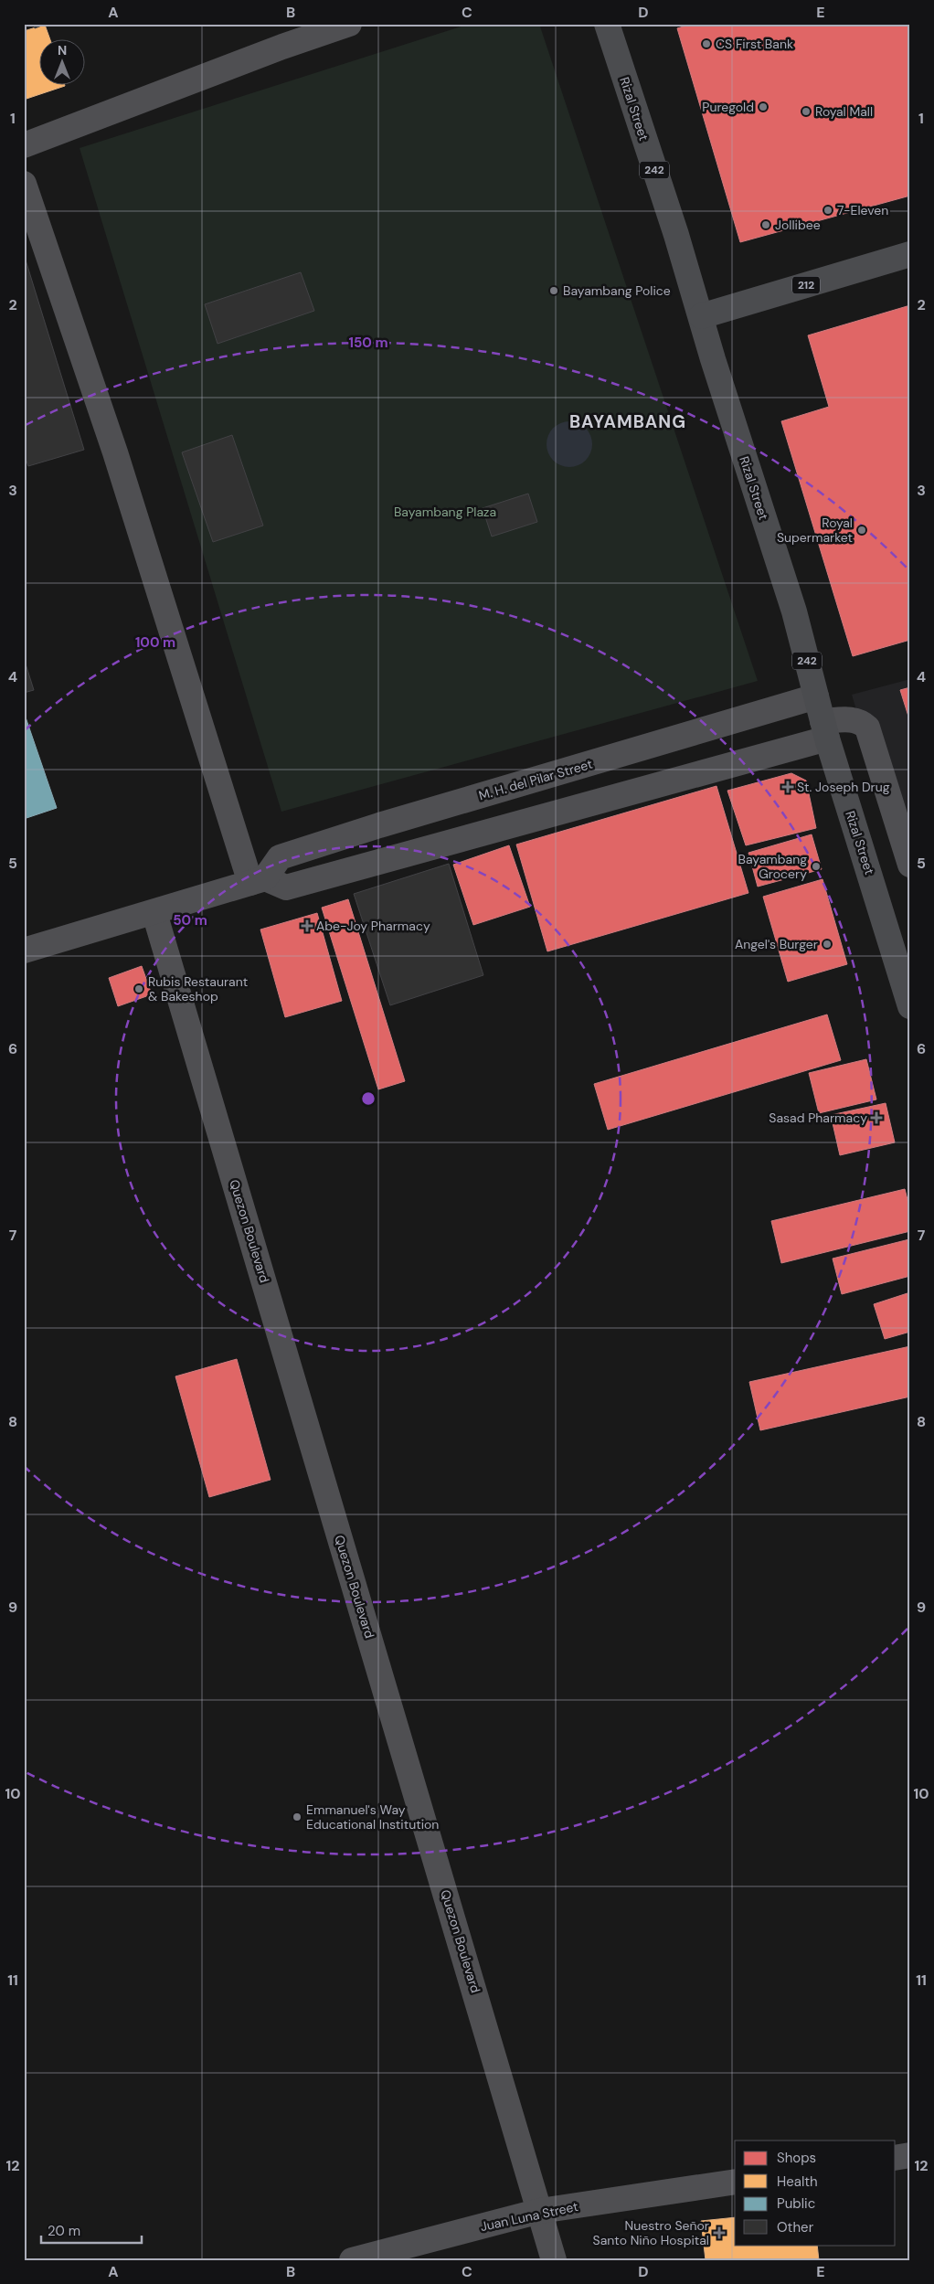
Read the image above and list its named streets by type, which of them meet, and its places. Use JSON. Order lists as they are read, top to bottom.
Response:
{
  "streets": {
    "main road": ["Rizal Street", "242", "212"],
    "street": ["M. H. del Pilar Street", "Quezon Boulevard", "Juan Luna Street"]
  },
  "crossings": [
    ["Rizal Street", "212"],
    ["Rizal Street", "M. H. del Pilar Street"],
    ["Quezon Boulevard", "Juan Luna Street"]
  ],
  "districts": ["BAYAMBANG"],
  "parks": ["Bayambang Plaza"],
  "places": {
    "other": [
      "CS First Bank",
      "Puregold",
      "Royal Mall",
      "7-Eleven",
      "Jollibee",
      "Bayambang Police",
      "Royal Supermarket",
      "Bayambang Grocery",
      "Angel's Burger",
      "Rubis Restaurant & Bakeshop",
      "Emmanuel's Way Educational Institution"
    ],
    "health": [
      "St. Joseph Drug",
      "Abe-Joy Pharmacy",
      "Sasad Pharmacy",
      "Nuestro Señor Santo Niño Hospital"
    ]
  },
  "legend": [
    "Shops",
    "Health",
    "Public",
    "Other"
  ],
  "scale_bar": "20 m",
  "north": "top",
  "grid": {
    "columns": [
      "A",
      "B",
      "C",
      "D",
      "E"
    ],
    "rows": [
      "1",
      "2",
      "3",
      "4",
      "5",
      "6",
      "7",
      "8",
      "9",
      "10",
      "11",
      "12"
    ]
  },
  "rings": ["150 m", "100 m", "50 m"]
}
